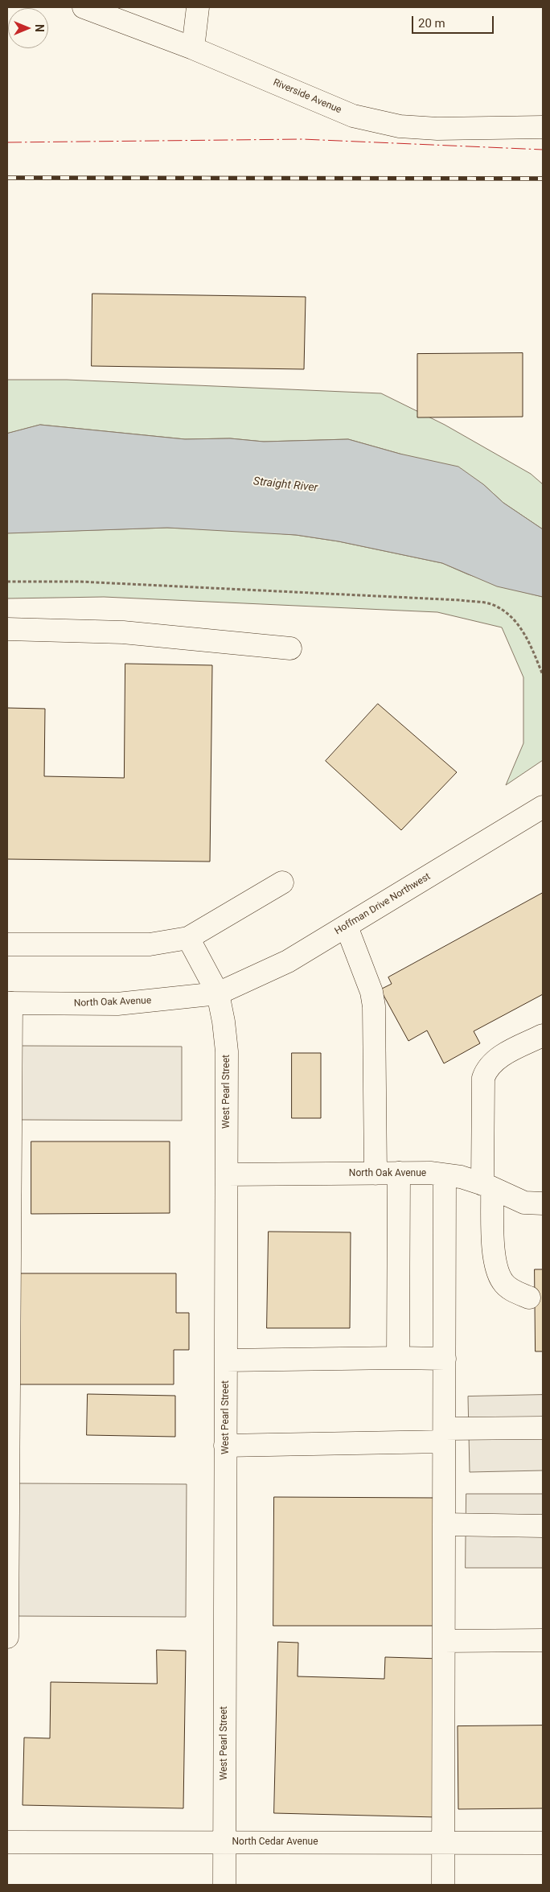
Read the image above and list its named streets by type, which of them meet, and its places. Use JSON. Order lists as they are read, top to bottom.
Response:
{
  "streets": {
    "street": [
      "Riverside Avenue",
      "Hoffman Drive Northwest",
      "North Oak Avenue",
      "West Pearl Street",
      "North Cedar Avenue"
    ]
  },
  "crossings": [
    ["Hoffman Drive Northwest", "North Oak Avenue"],
    ["Hoffman Drive Northwest", "West Pearl Street"],
    ["North Oak Avenue", "West Pearl Street"],
    ["West Pearl Street", "North Cedar Avenue"]
  ],
  "water": ["Straight River"],
  "scale_bar": "20 m",
  "north": "right"
}
